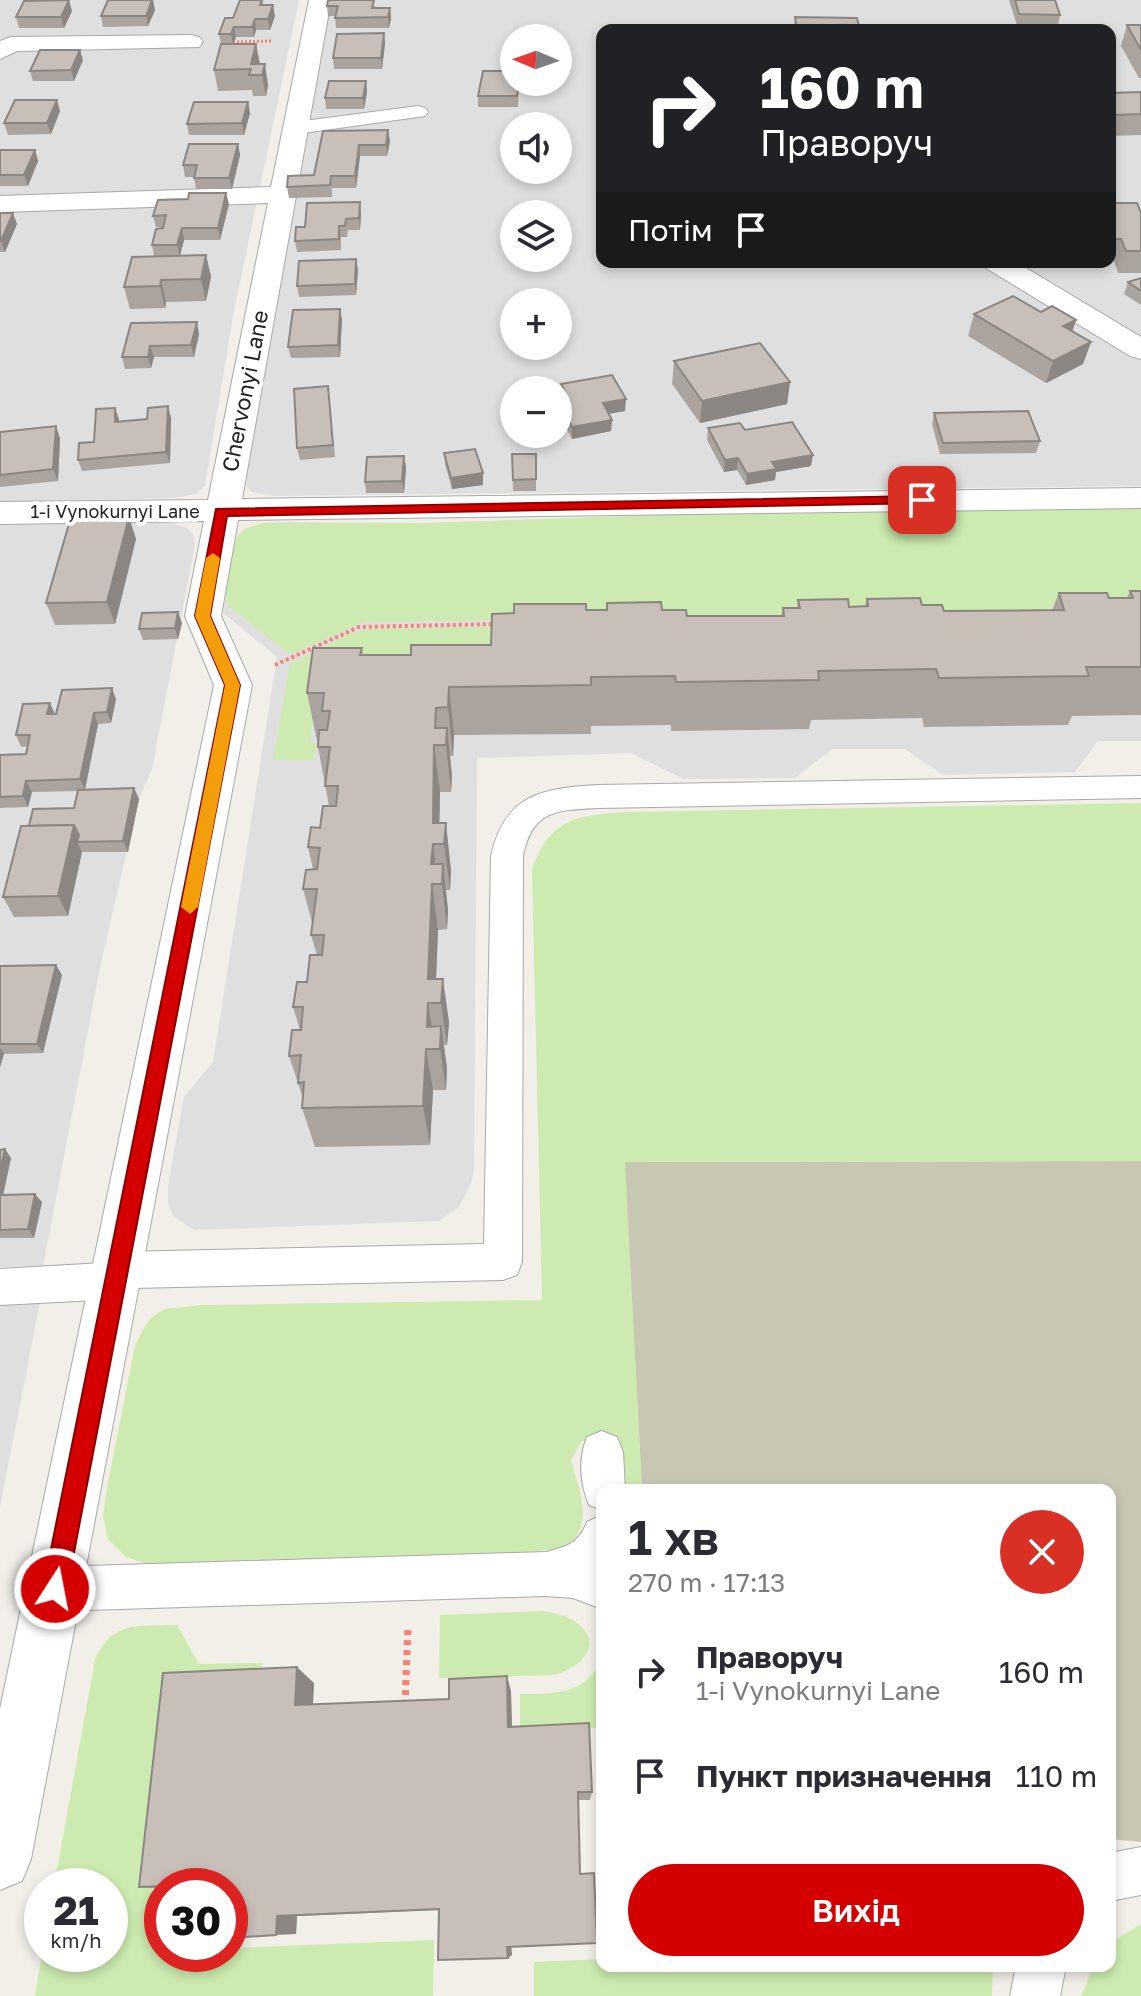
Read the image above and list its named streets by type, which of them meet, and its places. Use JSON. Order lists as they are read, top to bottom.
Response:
{
  "streets": {
    "street": ["Chervonyi Lane", "1-i Vynokurnyi Lane"]
  },
  "crossings": [
    ["Chervonyi Lane", "1-i Vynokurnyi Lane"]
  ],
  "north": "left",
  "page": {
    "map_buttons": ["+", "−"],
    "turn": ["160 m", "Праворуч"],
    "then": "Потім",
    "heading": ["1 хв", "270 m · 17:13"],
    "list": [
      {
        "name": "Праворуч",
        "note": "1-i Vynokurnyi Lane",
        "value": "160 m"
      },
      {
        "name": "Пункт призначення",
        "value": "110 m"
      }
    ],
    "buttons": "Вихід",
    "speed": "21 km/h",
    "limit": "30"
  }
}
